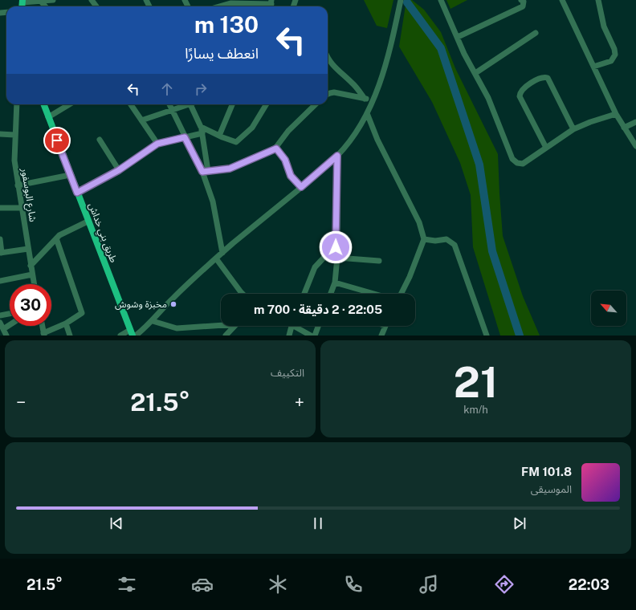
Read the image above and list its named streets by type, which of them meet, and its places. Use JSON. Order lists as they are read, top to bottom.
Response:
{
  "streets": {
    "main road": ["طريق بني خداش"],
    "street": ["شارع البوسفور"]
  },
  "places": ["مخبزة وشوش"],
  "north": "top left",
  "page": {
    "turn": ["130 m", "انعطف يسارًا"],
    "limit": "30",
    "trip": "22:05 · 2 دقيقة · 700 m",
    "tile": [
      ["21", "km/h"],
      "التكييف"
    ],
    "heat": ["−", "21.5°", "+"],
    "song": ["101.8 FM", "الموسيقى"],
    "tabs": ["22:03", "21.5°"]
  }
}
